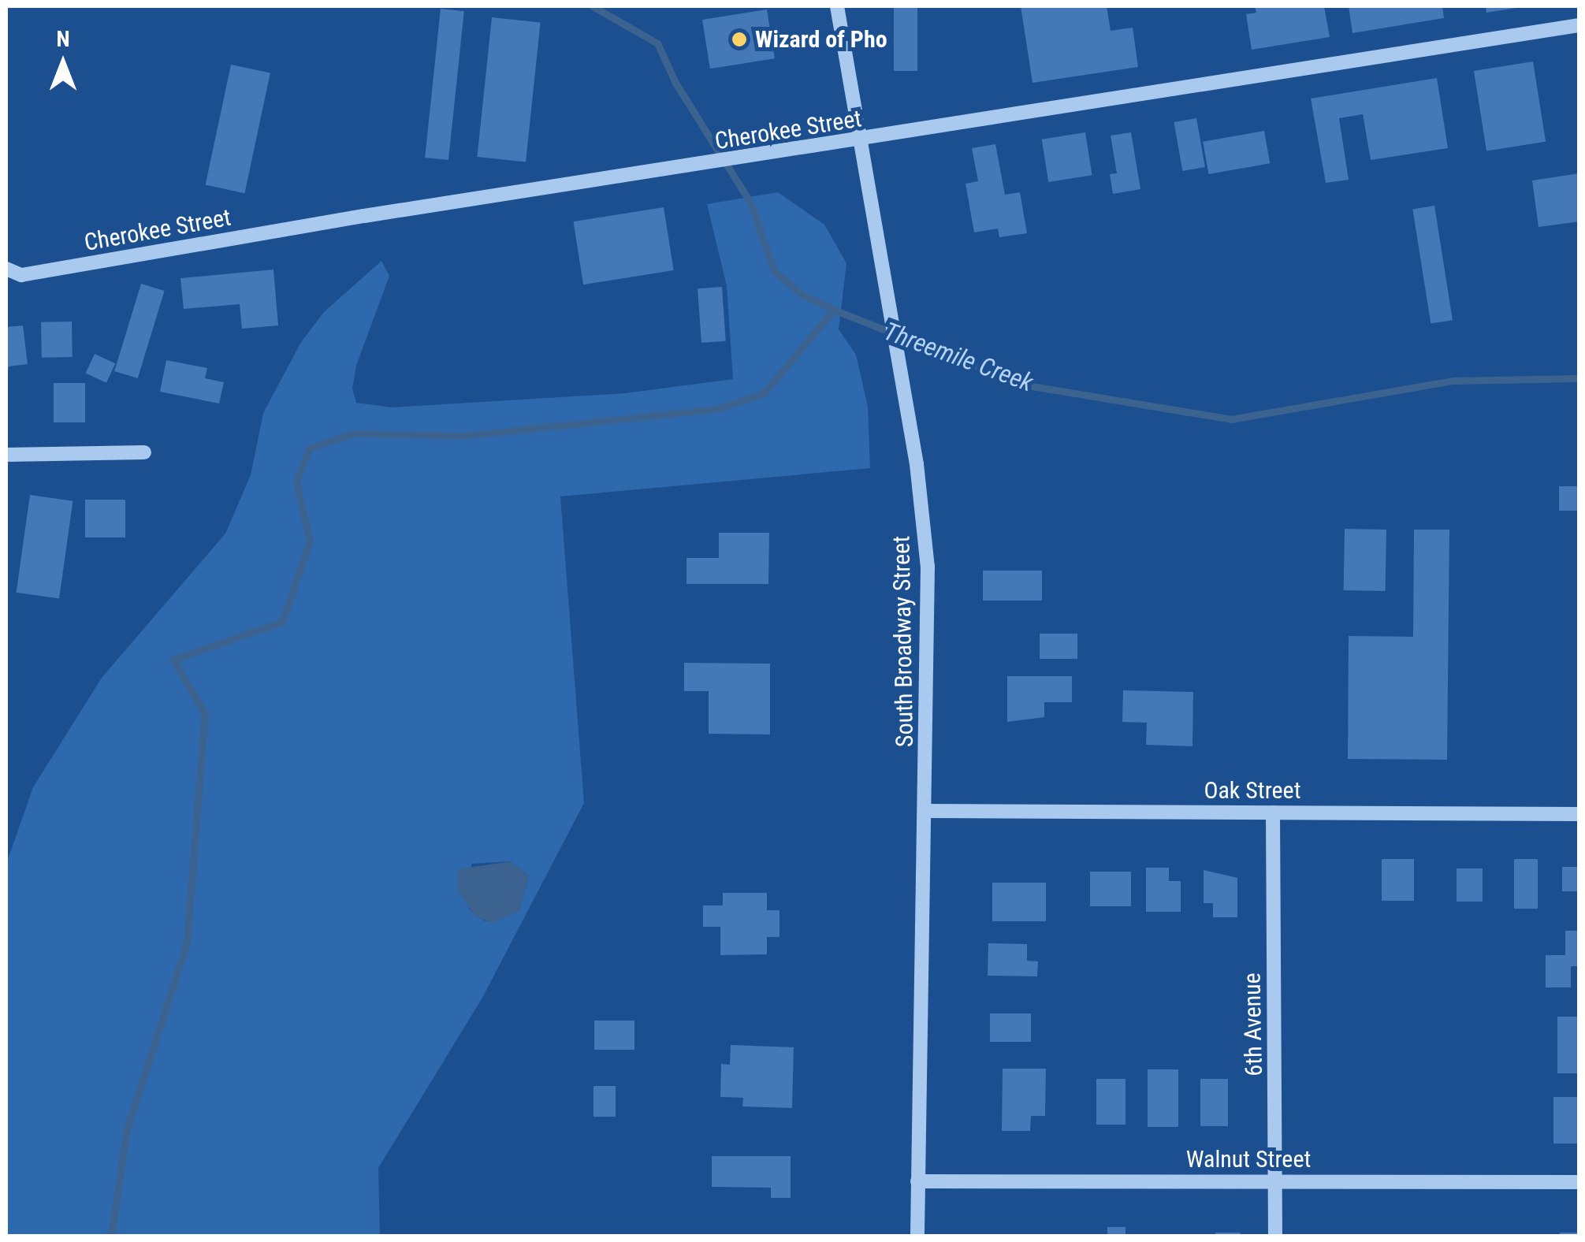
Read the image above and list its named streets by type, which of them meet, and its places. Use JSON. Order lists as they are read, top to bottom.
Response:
{
  "streets": {
    "street": [
      "Cherokee Street",
      "South Broadway Street",
      "Oak Street",
      "6th Avenue",
      "Walnut Street"
    ]
  },
  "crossings": [
    ["Cherokee Street", "South Broadway Street"],
    ["South Broadway Street", "Oak Street"],
    ["South Broadway Street", "Walnut Street"],
    ["Oak Street", "6th Avenue"],
    ["6th Avenue", "Walnut Street"]
  ],
  "water": ["Threemile Creek"],
  "places": ["Wizard of Pho"],
  "north": "top"
}
